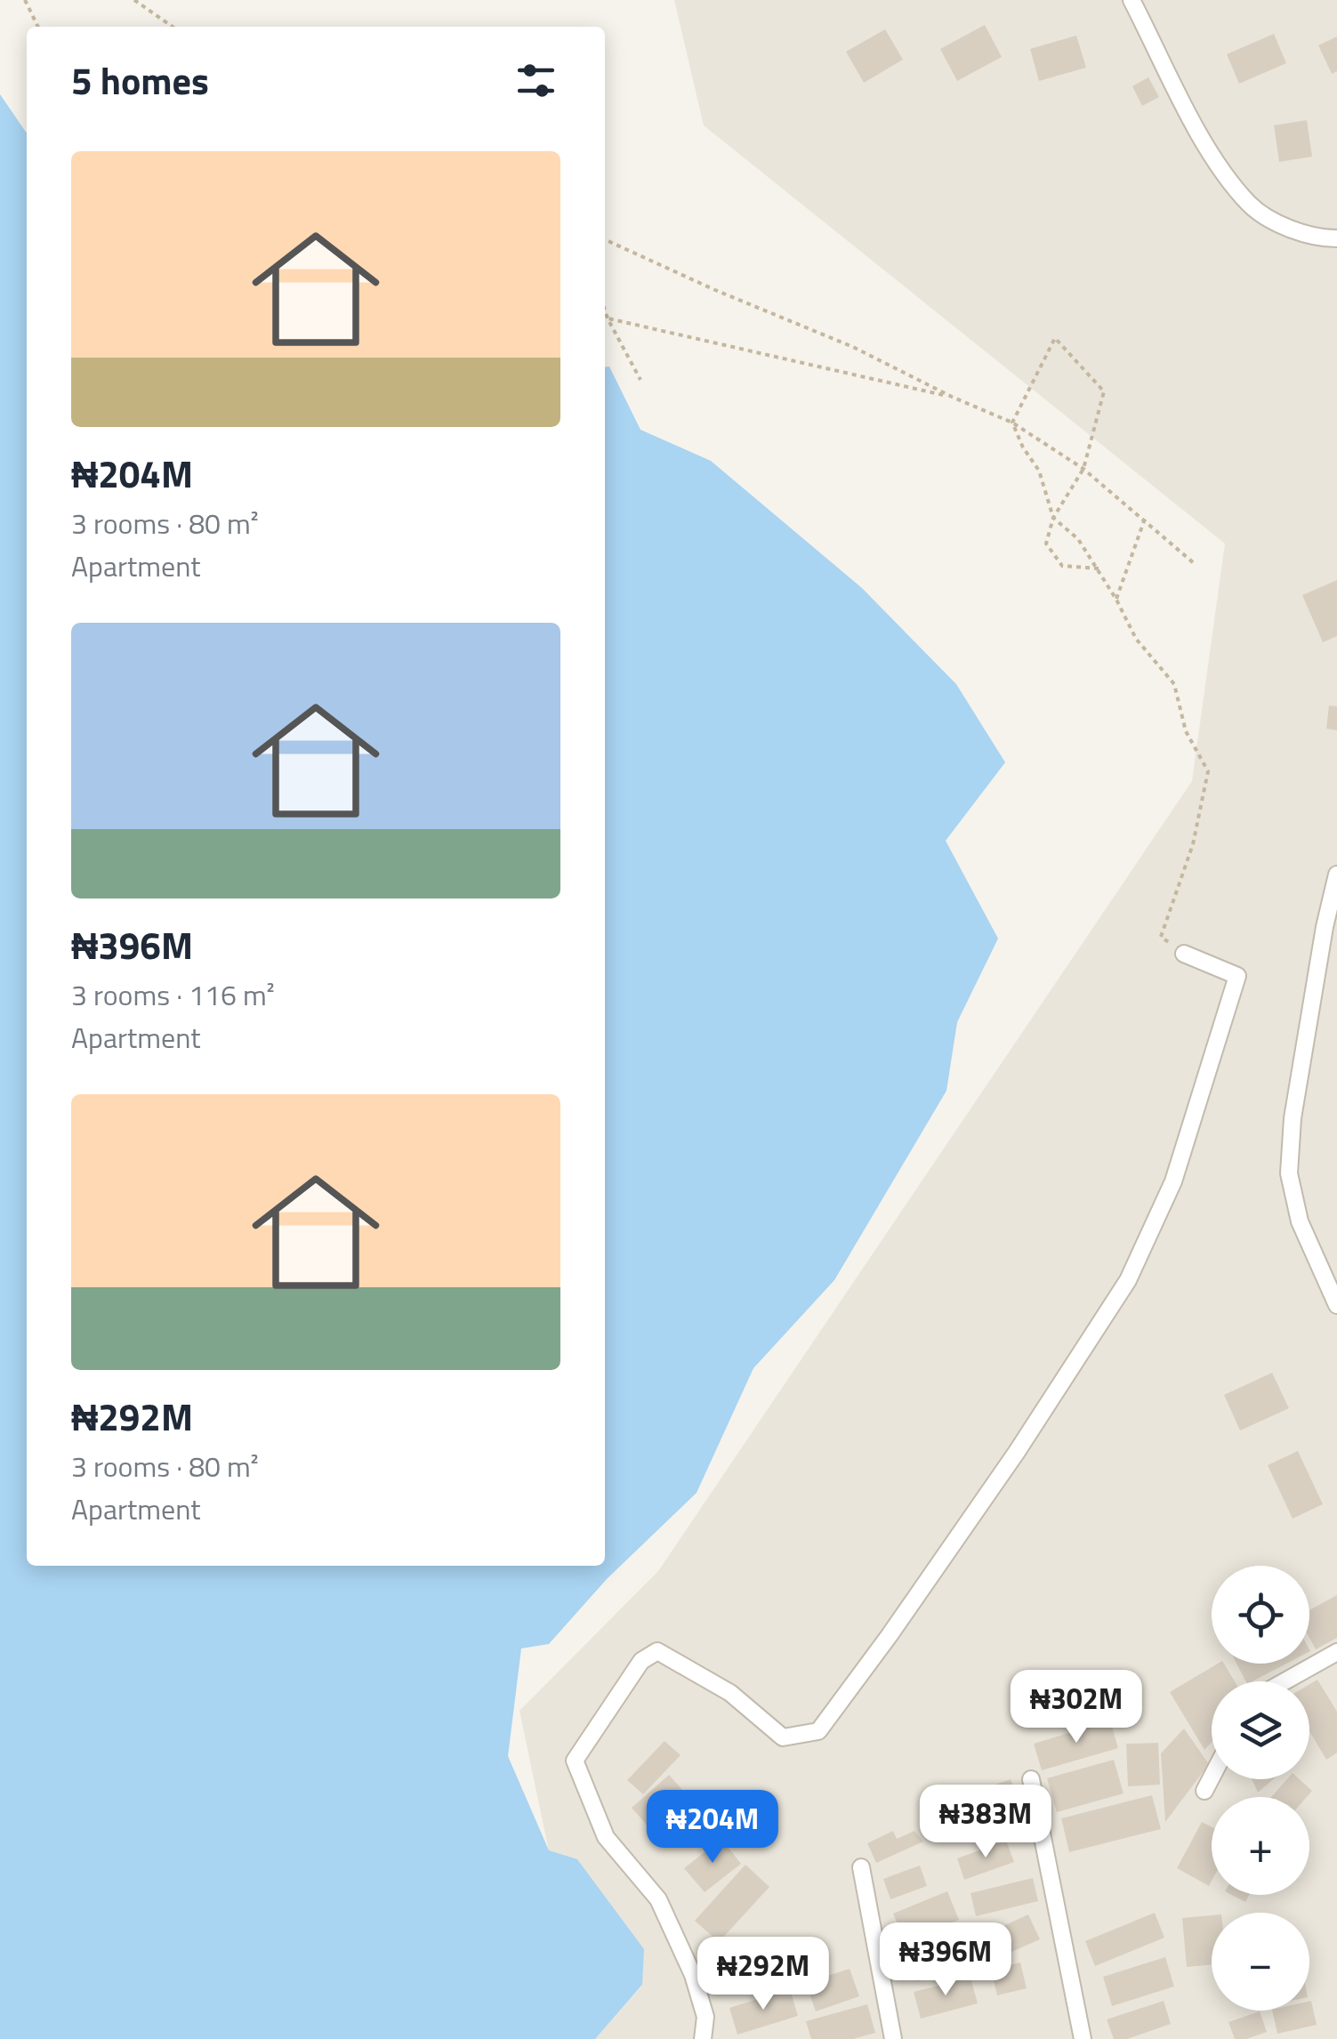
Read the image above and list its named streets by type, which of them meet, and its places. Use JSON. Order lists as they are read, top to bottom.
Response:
{
  "page": {
    "heading": "5 homes",
    "list": [
      {
        "name": "₦204M",
        "note": "3 rooms · 80 m² · Apartment"
      },
      {
        "name": "₦396M",
        "note": "3 rooms · 116 m² · Apartment"
      },
      {
        "name": "₦292M",
        "note": "3 rooms · 80 m² · Apartment"
      }
    ],
    "map_buttons": ["+", "−"],
    "price": [
      "₦302M",
      "₦383M",
      "₦204M",
      "₦396M",
      "₦292M"
    ]
  }
}
